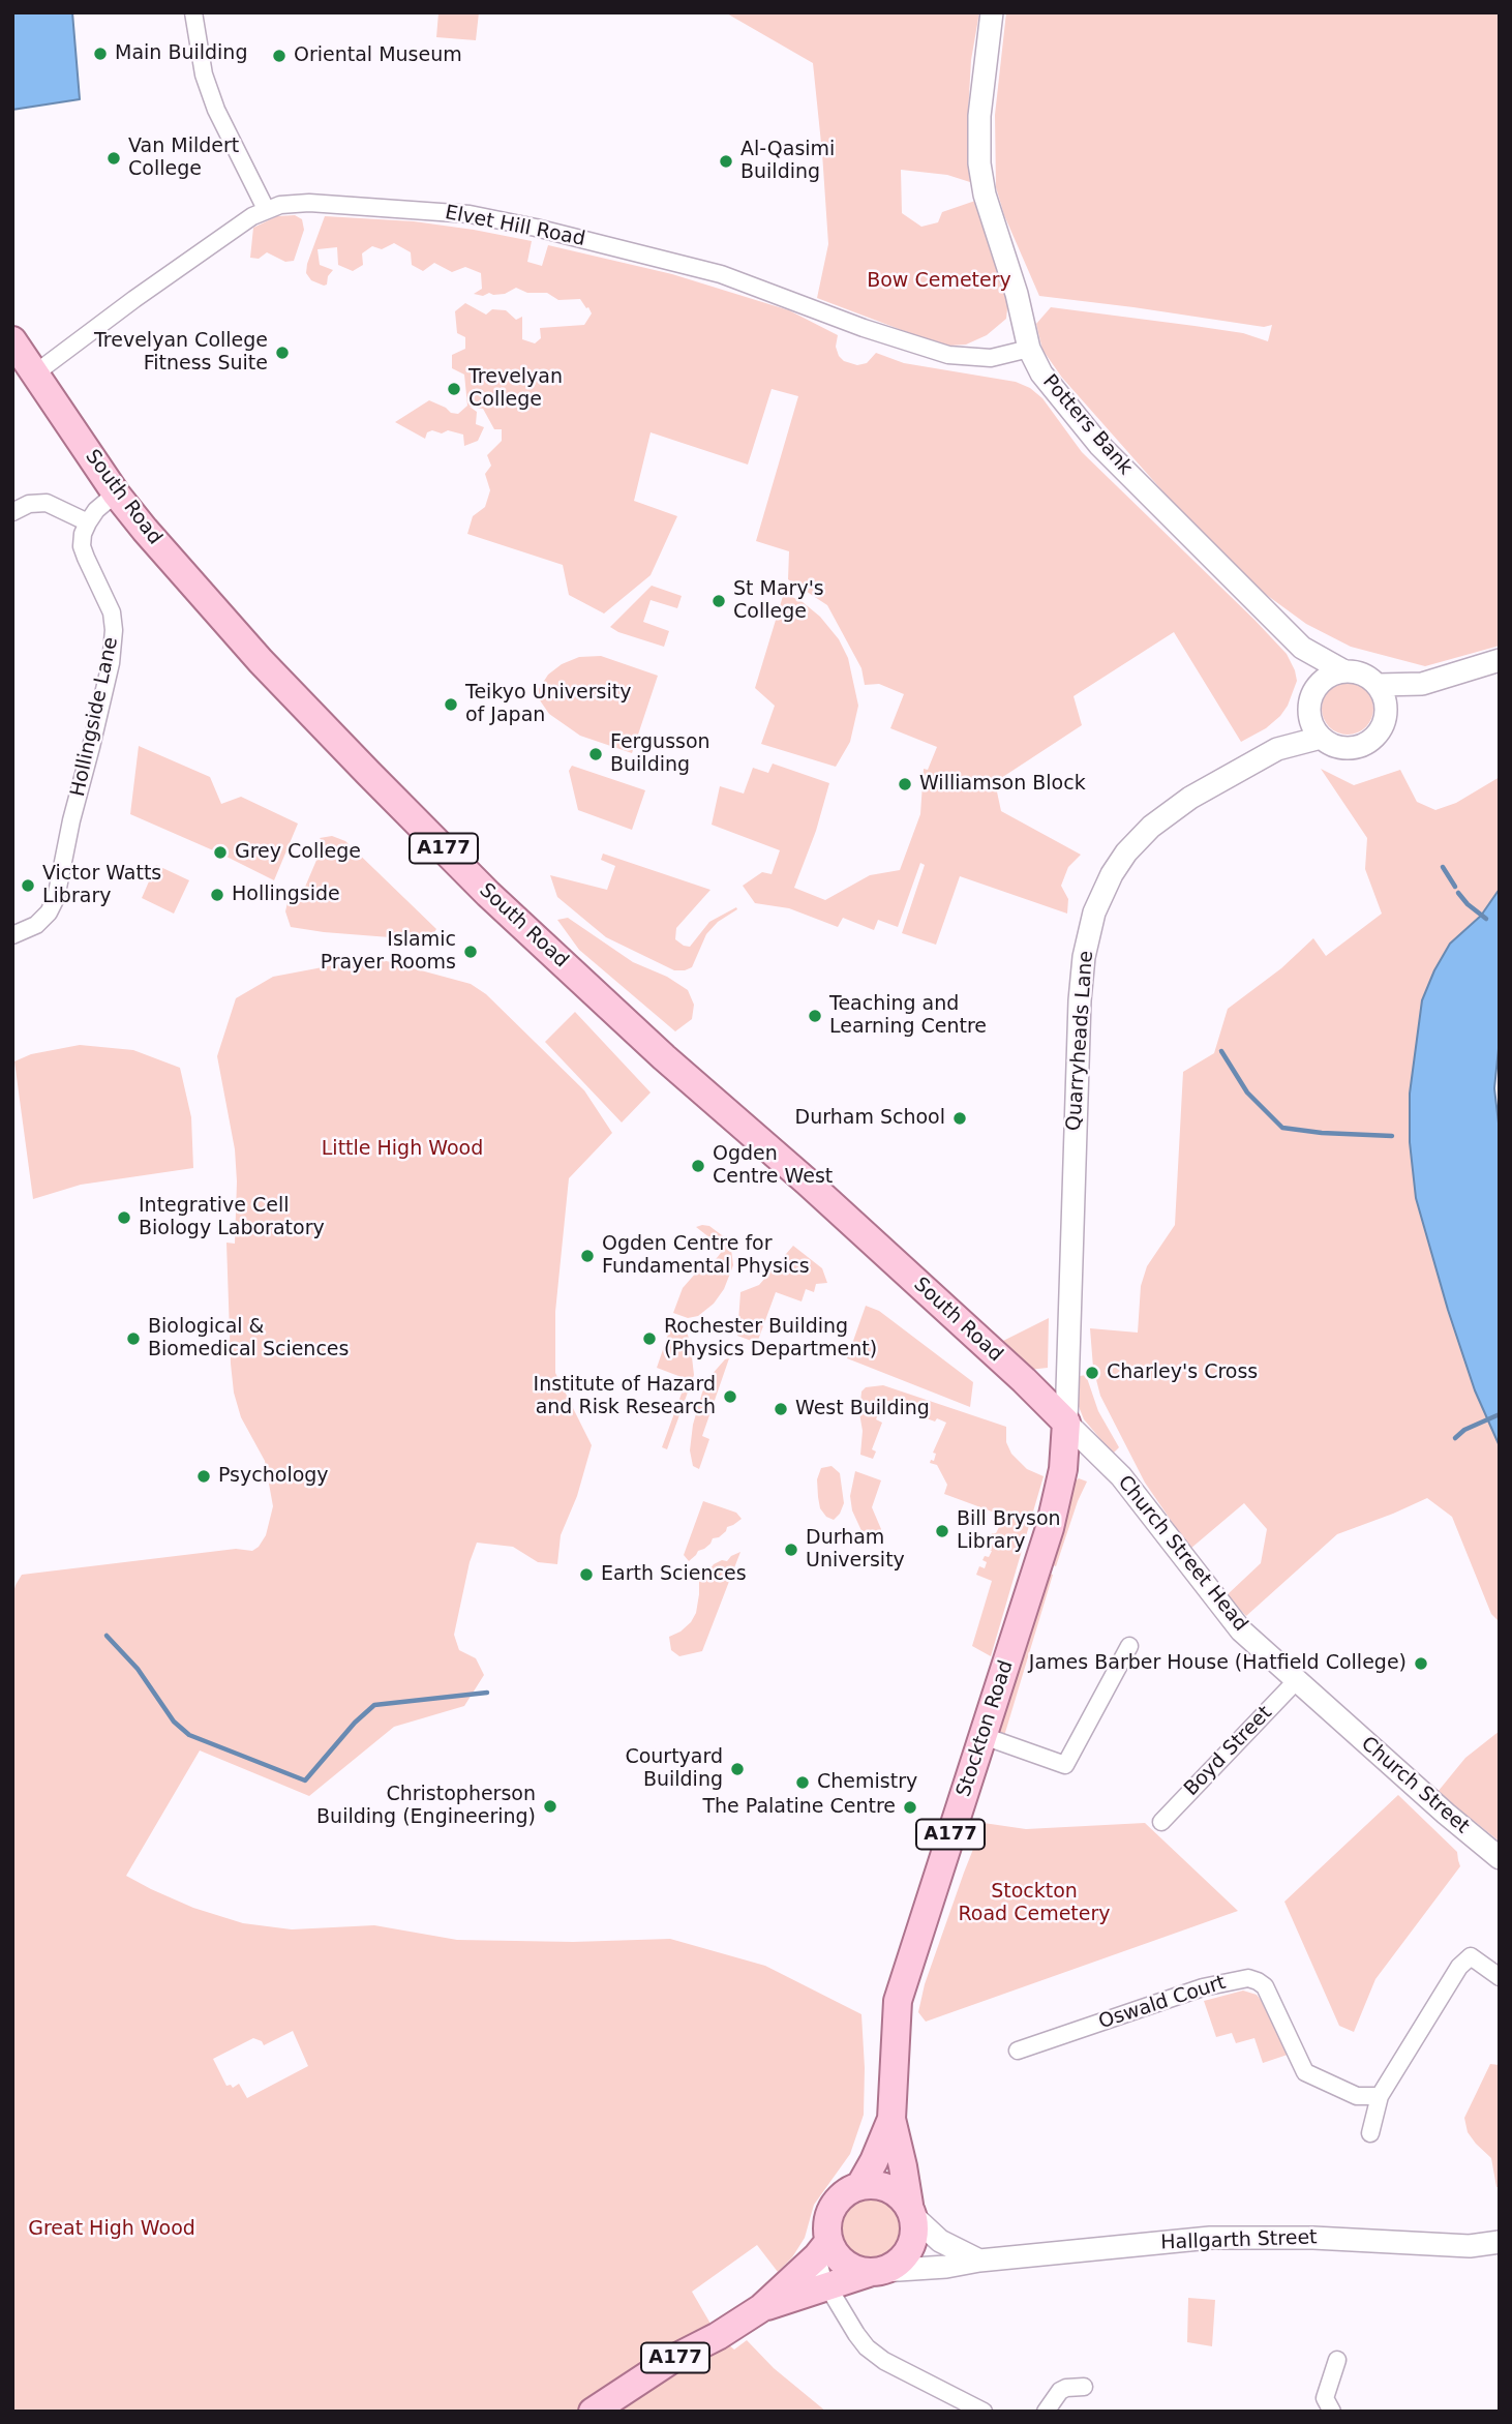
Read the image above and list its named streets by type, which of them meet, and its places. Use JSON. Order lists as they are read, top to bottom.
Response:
{
  "streets": {
    "main road": ["South Road", "A177", "Stockton Road"],
    "street": [
      "Elvet Hill Road",
      "Potters Bank",
      "Hollingside Lane",
      "Quarryheads Lane",
      "Church Street Head",
      "Boyd Street",
      "Church Street",
      "Oswald Court",
      "Hallgarth Street"
    ]
  },
  "crossings": [
    ["Elvet Hill Road", "Potters Bank"],
    ["Elvet Hill Road", "South Road"],
    ["South Road", "Quarryheads Lane"],
    ["South Road", "Church Street Head"],
    ["South Road", "Stockton Road"],
    ["A177", "Stockton Road"],
    ["A177", "Hallgarth Street"],
    ["Quarryheads Lane", "Church Street Head"],
    ["Quarryheads Lane", "Stockton Road"],
    ["Church Street Head", "Stockton Road"],
    ["Church Street Head", "Boyd Street"],
    ["Church Street Head", "Church Street"],
    ["Stockton Road", "Hallgarth Street"]
  ],
  "parks": [
    "Bow Cemetery",
    "Little High Wood",
    "Stockton Road Cemetery",
    "Great High Wood"
  ],
  "places": [
    "Main Building",
    "Oriental Museum",
    "Van Mildert College",
    "Al-Qasimi Building",
    "Trevelyan College Fitness Suite",
    "Trevelyan College",
    "St Mary's College",
    "Teikyo University of Japan",
    "Fergusson Building",
    "Williamson Block",
    "Grey College",
    "Victor Watts Library",
    "Hollingside",
    "Islamic Prayer Rooms",
    "Teaching and Learning Centre",
    "Durham School",
    "Ogden Centre West",
    "Integrative Cell Biology Laboratory",
    "Ogden Centre for Fundamental Physics",
    "Biological & Biomedical Sciences",
    "Rochester Building (Physics Department)",
    "Charley's Cross",
    "Institute of Hazard and Risk Research",
    "West Building",
    "Psychology",
    "Bill Bryson Library",
    "Durham University",
    "Earth Sciences",
    "James Barber House (Hatfield College)",
    "Courtyard Building",
    "Chemistry",
    "Christopherson Building (Engineering)",
    "The Palatine Centre"
  ]
}
